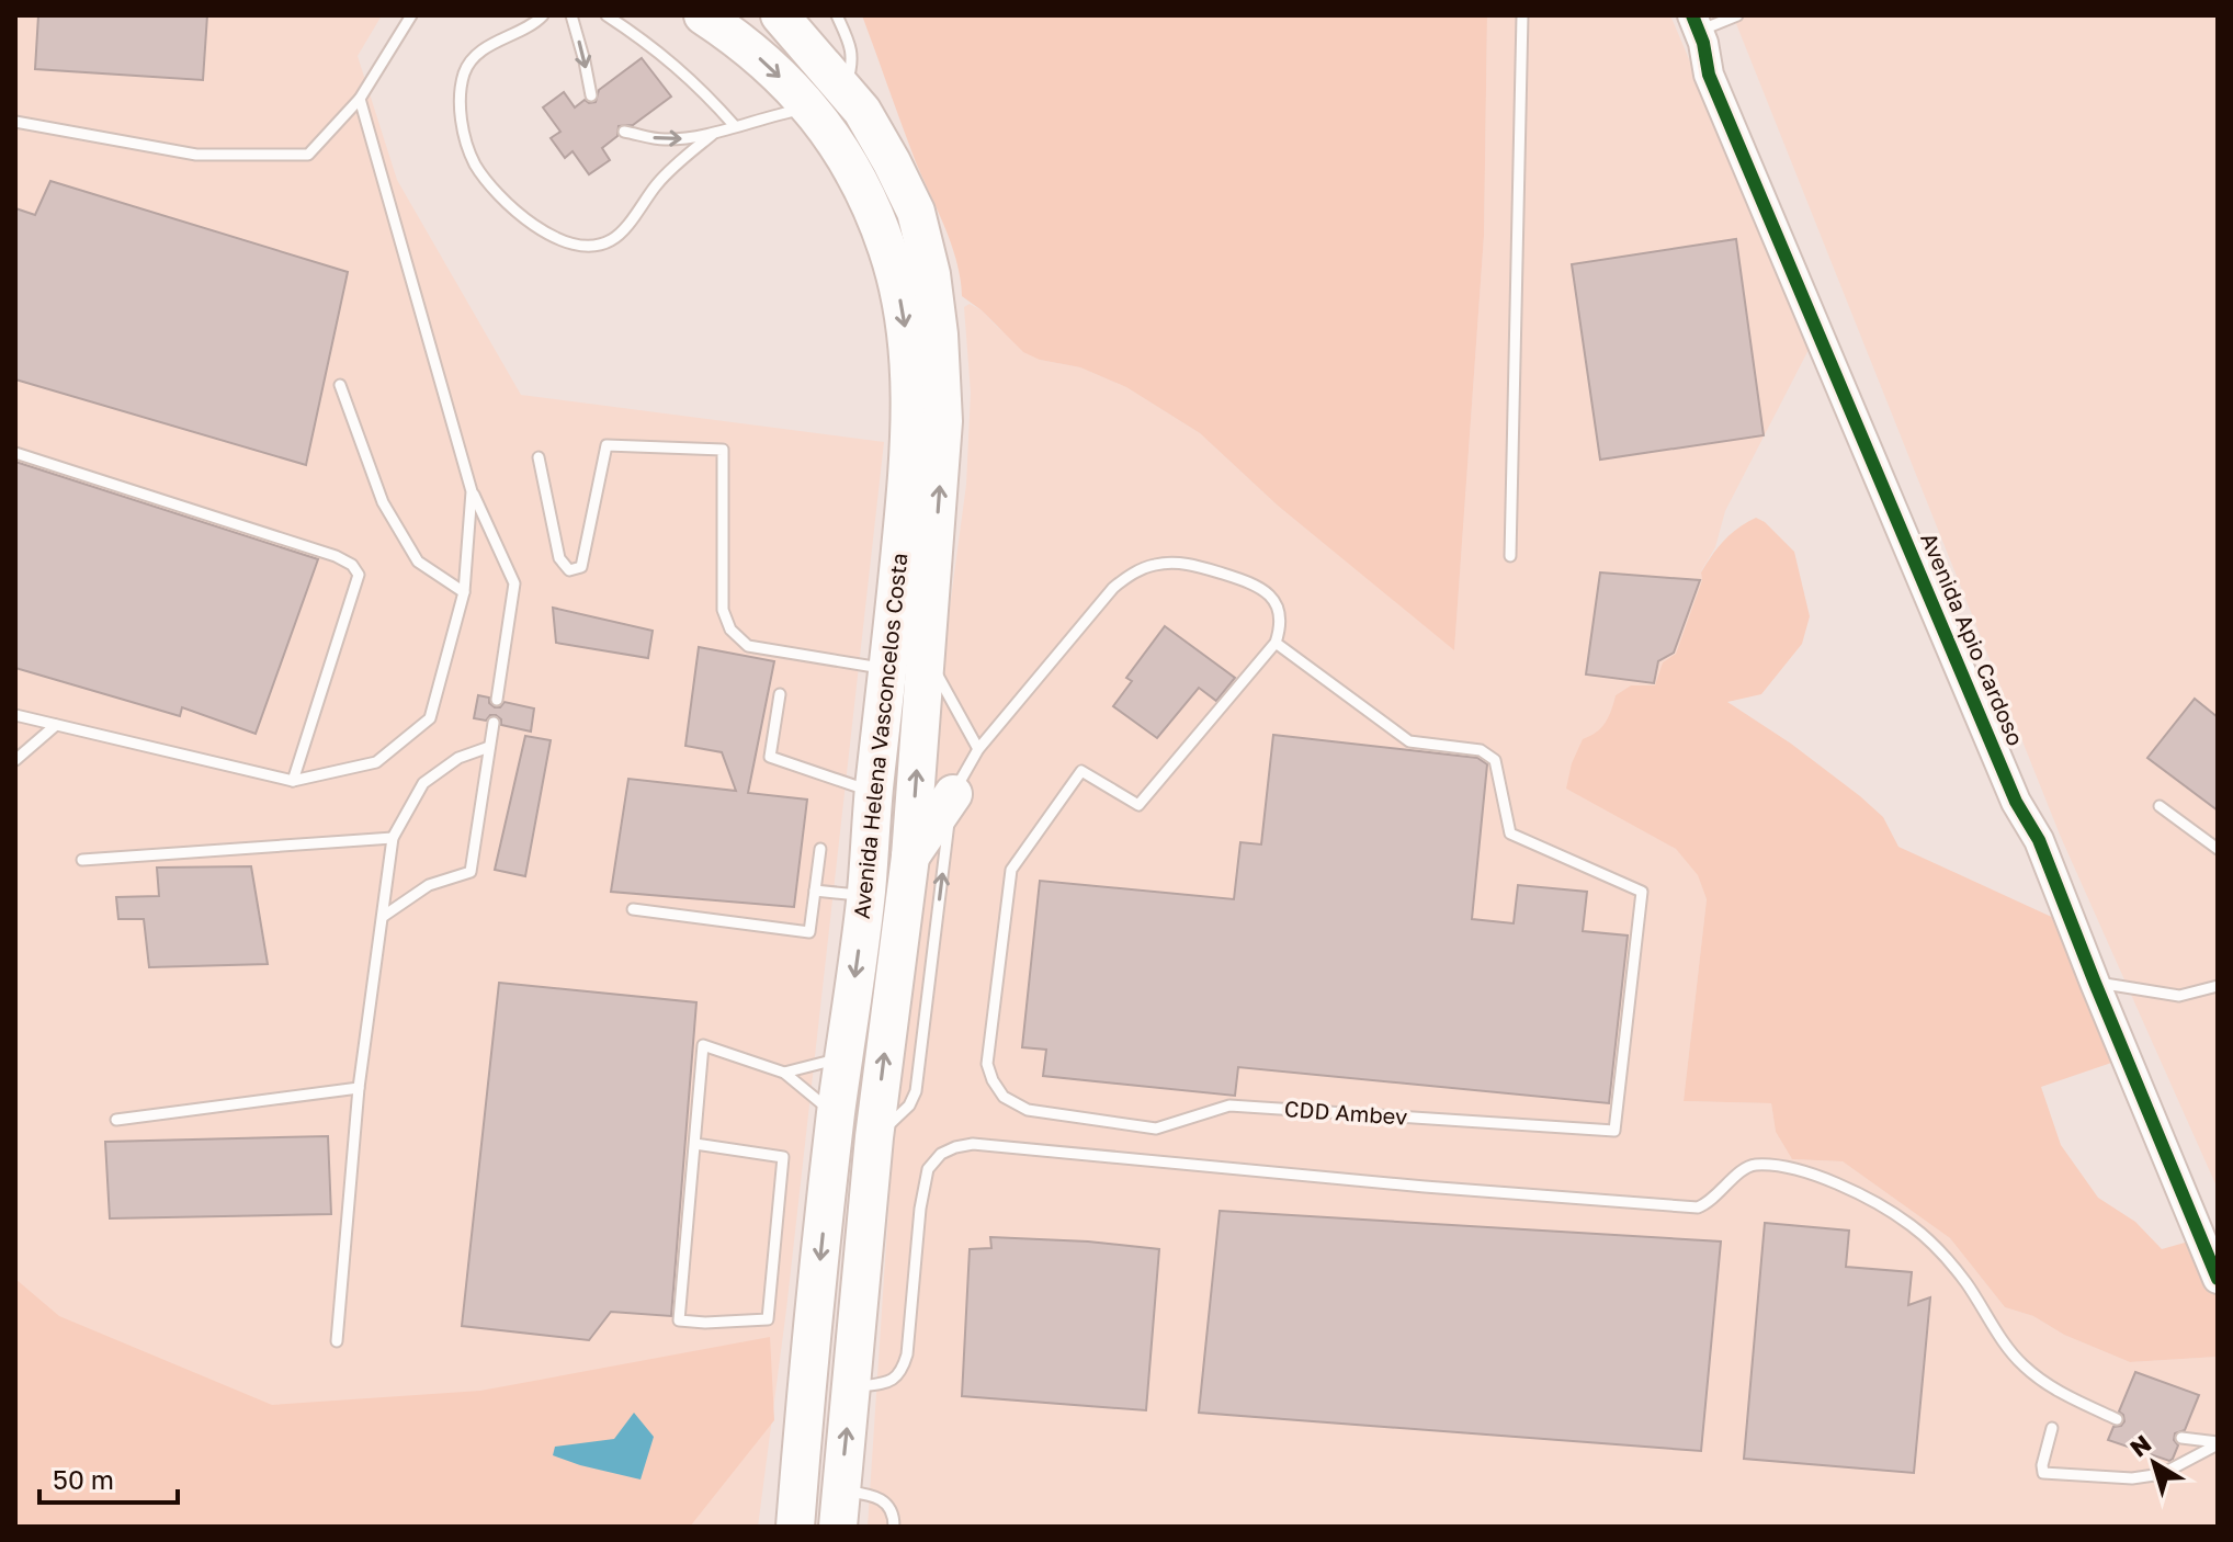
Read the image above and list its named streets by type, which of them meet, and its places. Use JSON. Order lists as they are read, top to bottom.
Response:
{
  "streets": {
    "highway": ["Avenida Helena Vasconcelos Costa"],
    "street": ["Avenida Apio Cardoso"],
    "lane": ["CDD Ambev"]
  },
  "scale_bar": "50 m",
  "north": "top left"
}
